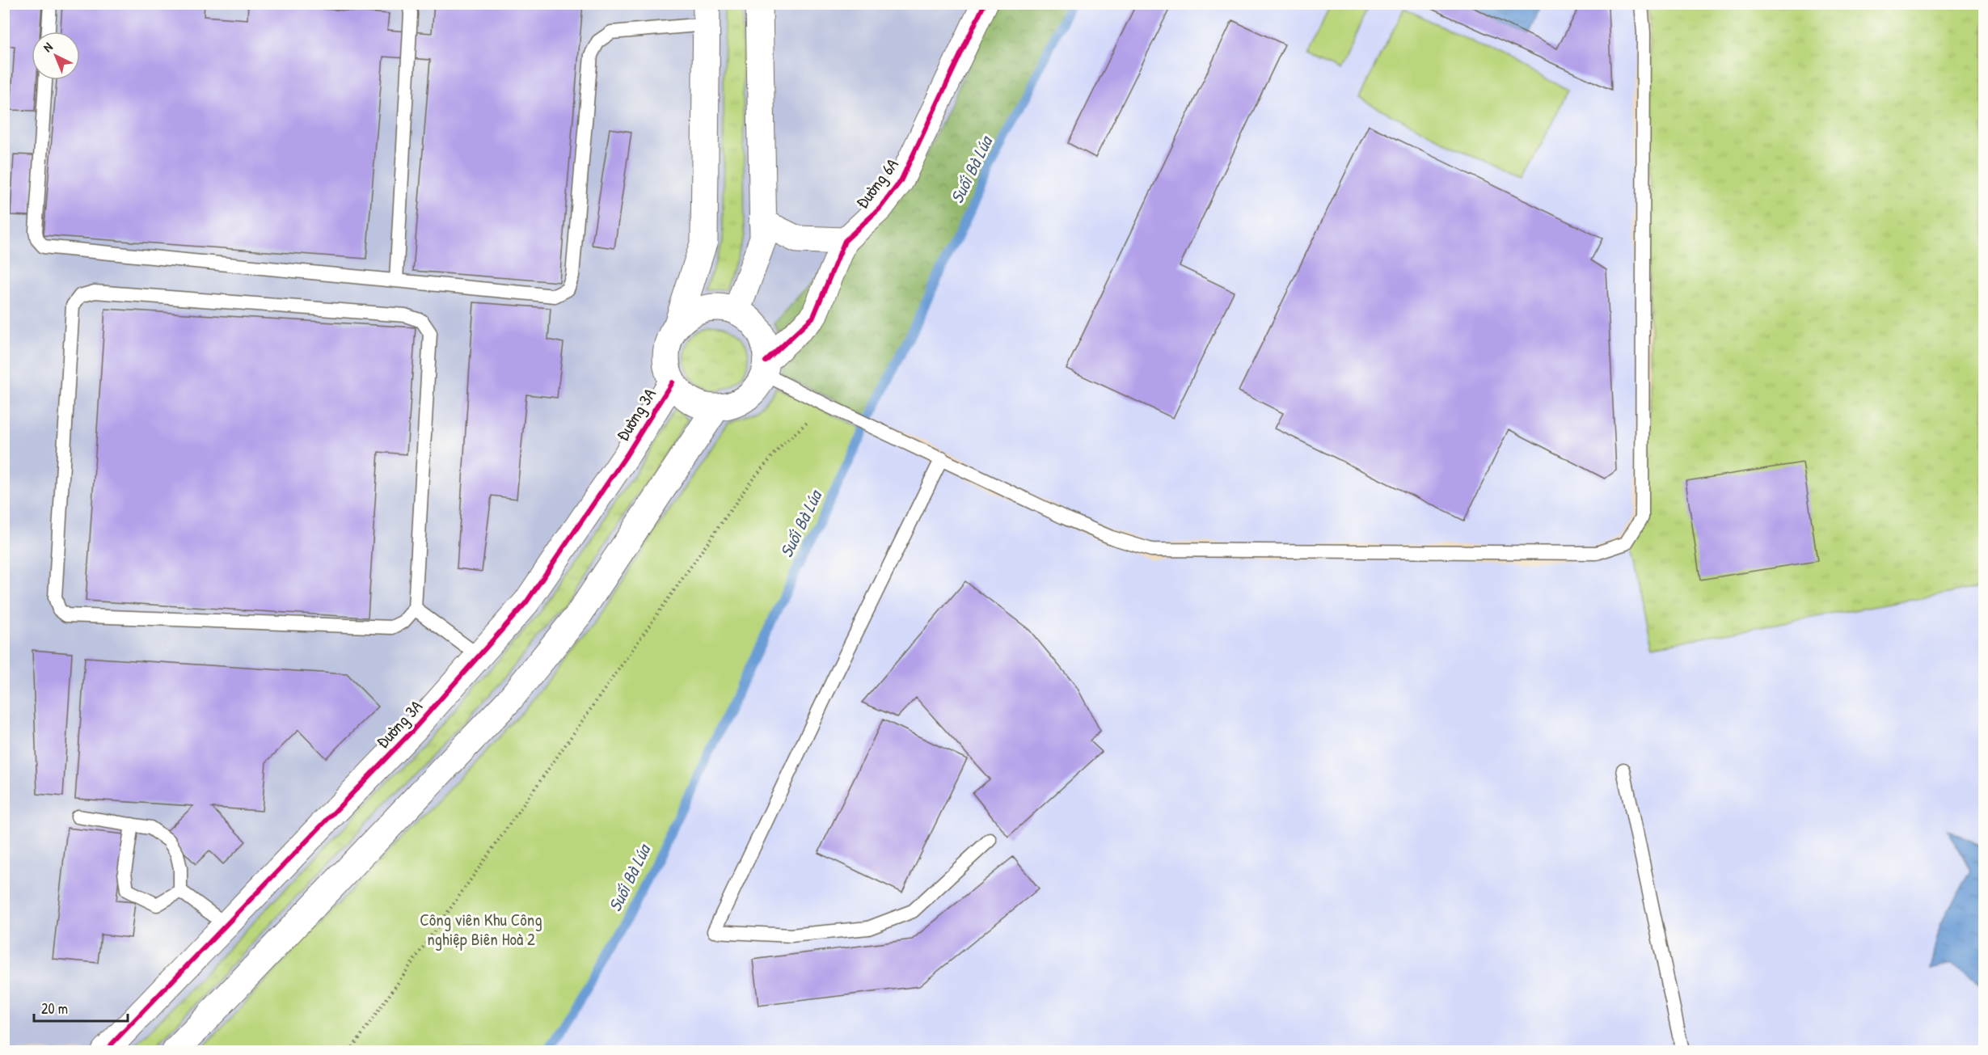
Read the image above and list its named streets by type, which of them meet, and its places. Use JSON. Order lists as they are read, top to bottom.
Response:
{
  "streets": {
    "street": ["Đường 6A", "Đường 3A"]
  },
  "crossings": [
    ["Đường 6A", "Đường 3A"]
  ],
  "water": ["Suối Bà Lúa"],
  "parks": ["Công viên Khu Công nghiệp Biên Hoà 2"],
  "scale_bar": "20 m",
  "north": "top left"
}
